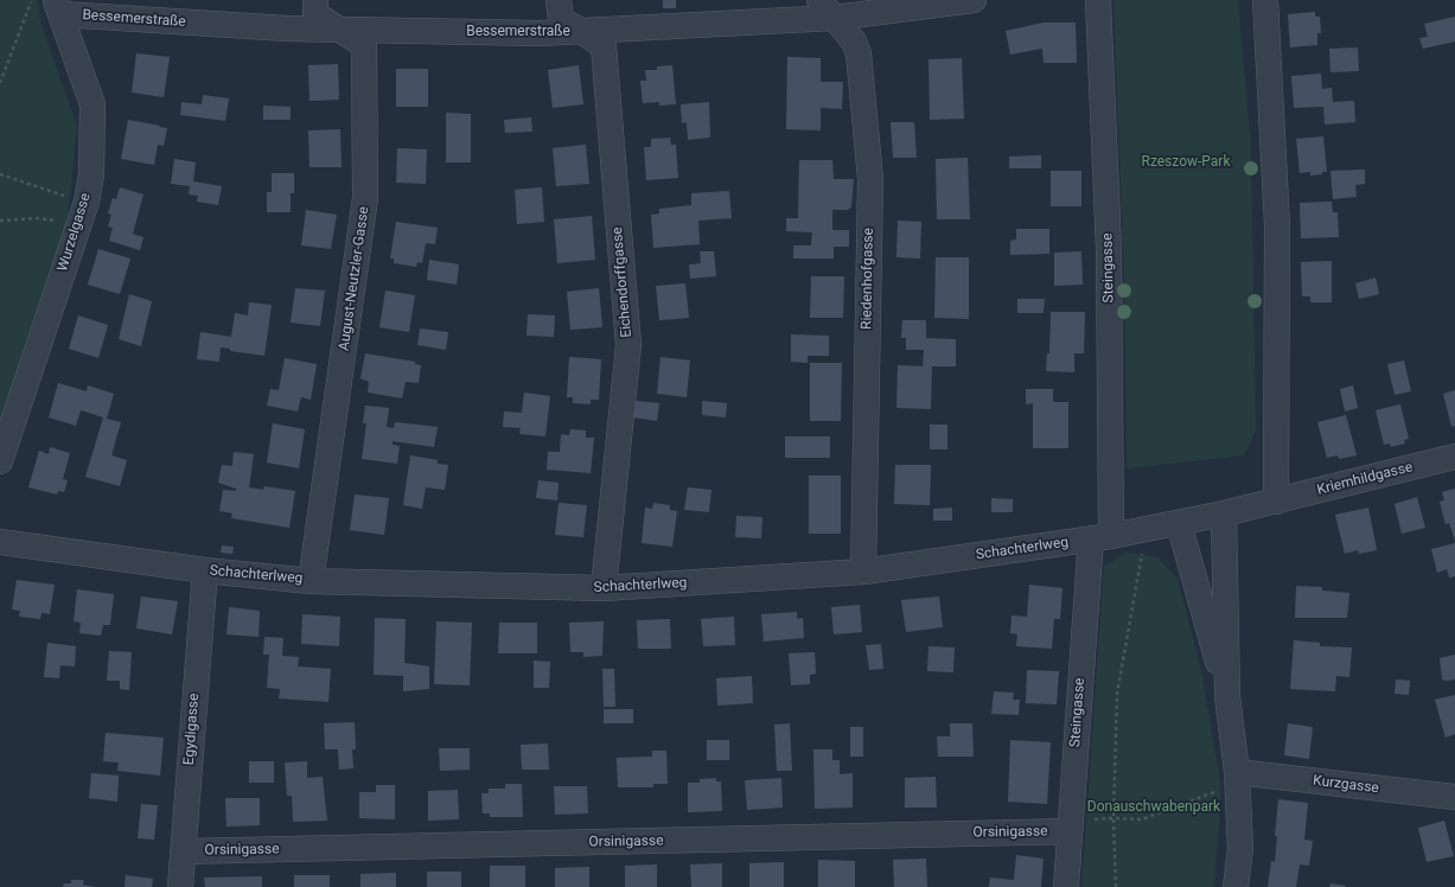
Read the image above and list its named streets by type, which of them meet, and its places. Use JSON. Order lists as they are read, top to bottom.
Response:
{
  "streets": {
    "street": [
      "Bessemerstraße",
      "Wurzelgasse",
      "Steingasse",
      "August-Neutzler-Gasse",
      "Riedenhofgasse",
      "Eichendorffgasse",
      "Kriemhildgasse",
      "Schachterlweg",
      "Egydigasse",
      "Kurzgasse",
      "Orsinigasse"
    ]
  },
  "crossings": [
    ["Bessemerstraße", "Wurzelgasse"],
    ["Bessemerstraße", "August-Neutzler-Gasse"],
    ["Bessemerstraße", "Riedenhofgasse"],
    ["Bessemerstraße", "Eichendorffgasse"],
    ["Steingasse", "Schachterlweg"],
    ["Steingasse", "Orsinigasse"],
    ["August-Neutzler-Gasse", "Schachterlweg"],
    ["Riedenhofgasse", "Schachterlweg"],
    ["Eichendorffgasse", "Schachterlweg"],
    ["Kriemhildgasse", "Schachterlweg"],
    ["Schachterlweg", "Egydigasse"],
    ["Egydigasse", "Orsinigasse"]
  ],
  "parks": ["Rzeszow-Park", "Donauschwabenpark"]
}
